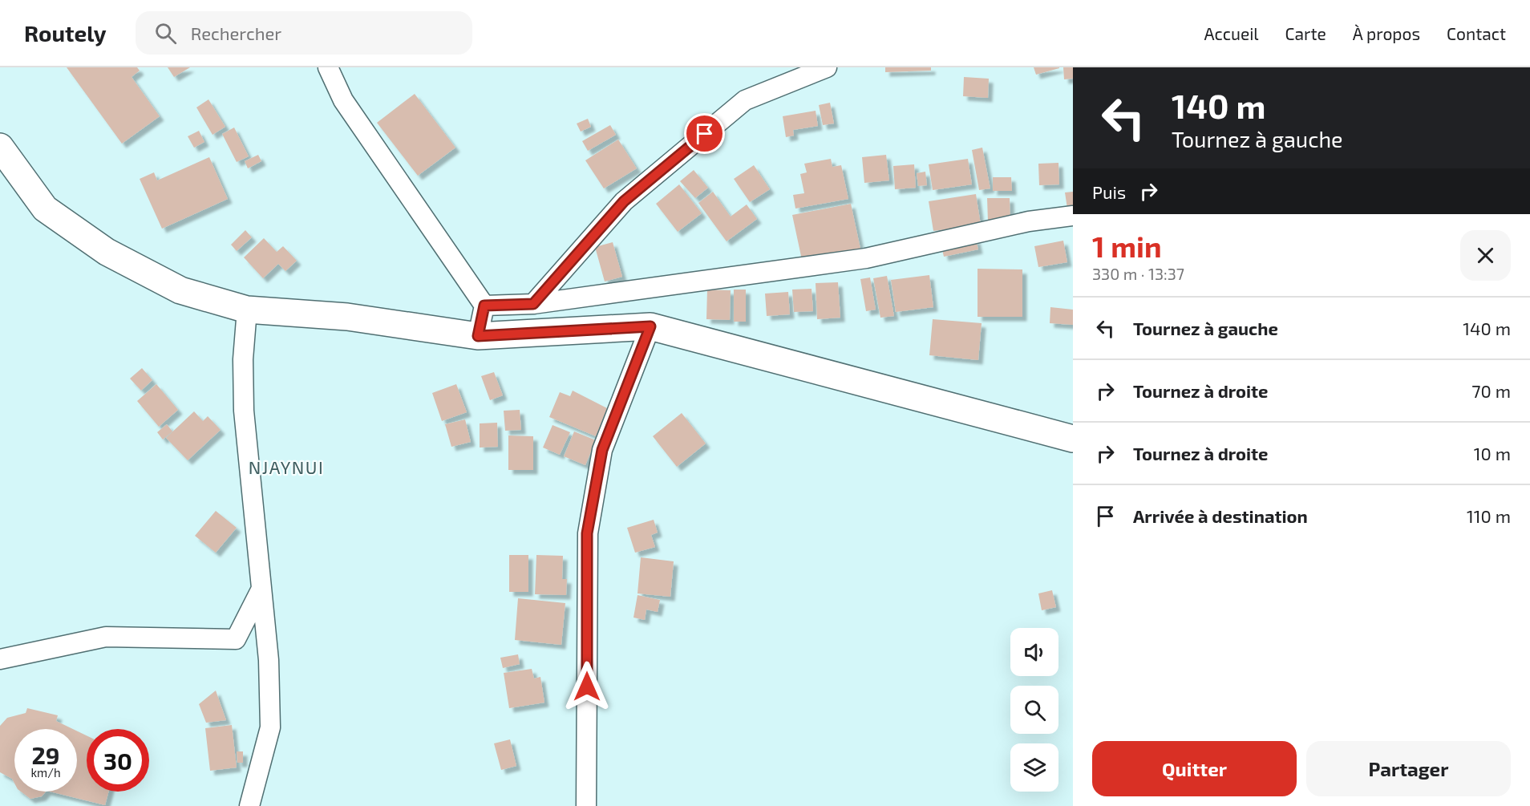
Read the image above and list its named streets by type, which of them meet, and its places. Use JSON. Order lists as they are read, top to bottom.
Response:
{
  "districts": ["NJAYNUI"],
  "page": {
    "header": "Routely",
    "search": "Rechercher",
    "nav": [
      "Accueil",
      "Carte",
      "À propos",
      "Contact"
    ],
    "turn": ["140 m", "Tournez à gauche"],
    "then": "Puis",
    "heading": ["1 min", "330 m · 13:37"],
    "list": [
      {
        "name": "Tournez à gauche",
        "value": "140 m"
      },
      {
        "name": "Tournez à droite",
        "value": "70 m"
      },
      {
        "name": "Tournez à droite",
        "value": "10 m"
      },
      {
        "name": "Arrivée à destination",
        "value": "110 m"
      }
    ],
    "speed": "29 km/h",
    "limit": "30",
    "buttons": ["Quitter", "Partager"]
  }
}
